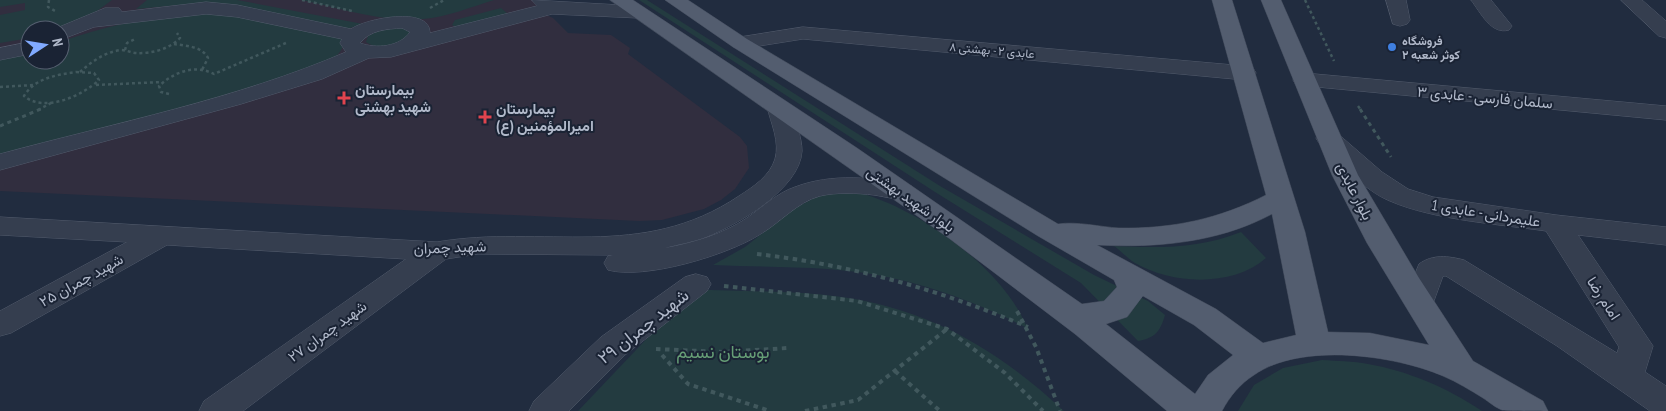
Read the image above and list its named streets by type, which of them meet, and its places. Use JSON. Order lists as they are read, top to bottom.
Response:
{
  "streets": {
    "main road": ["بلوار عابدی", "بلوار شهید بهشتی"],
    "street": [
      "عابدی ۲ - بهشتی ۸",
      "سلمان فارسی - عابدی ۳",
      "علیمردانی - عابدی 1",
      "شهید چمران",
      "شهید چمران ۲۵",
      "امام رضا",
      "شهید چمران ۲۹",
      "شهید چمران ۲۷"
    ]
  },
  "crossings": [
    ["سلمان فارسی - عابدی ۳", "بلوار عابدی"],
    ["بلوار عابدی", "علیمردانی - عابدی 1"],
    ["بلوار شهید بهشتی", "شهید چمران"],
    ["علیمردانی - عابدی 1", "امام رضا"],
    ["شهید چمران", "شهید چمران ۲۵"],
    ["شهید چمران", "شهید چمران ۲۷"]
  ],
  "parks": ["بوستان نسیم"],
  "places": {
    "other": ["فروشگاه کوثر شعبه ۲"],
    "health": ["بیمارستان شهید بهشتی", "بیمارستان امیرالمؤمنین (ع)"]
  },
  "north": "right"
}
